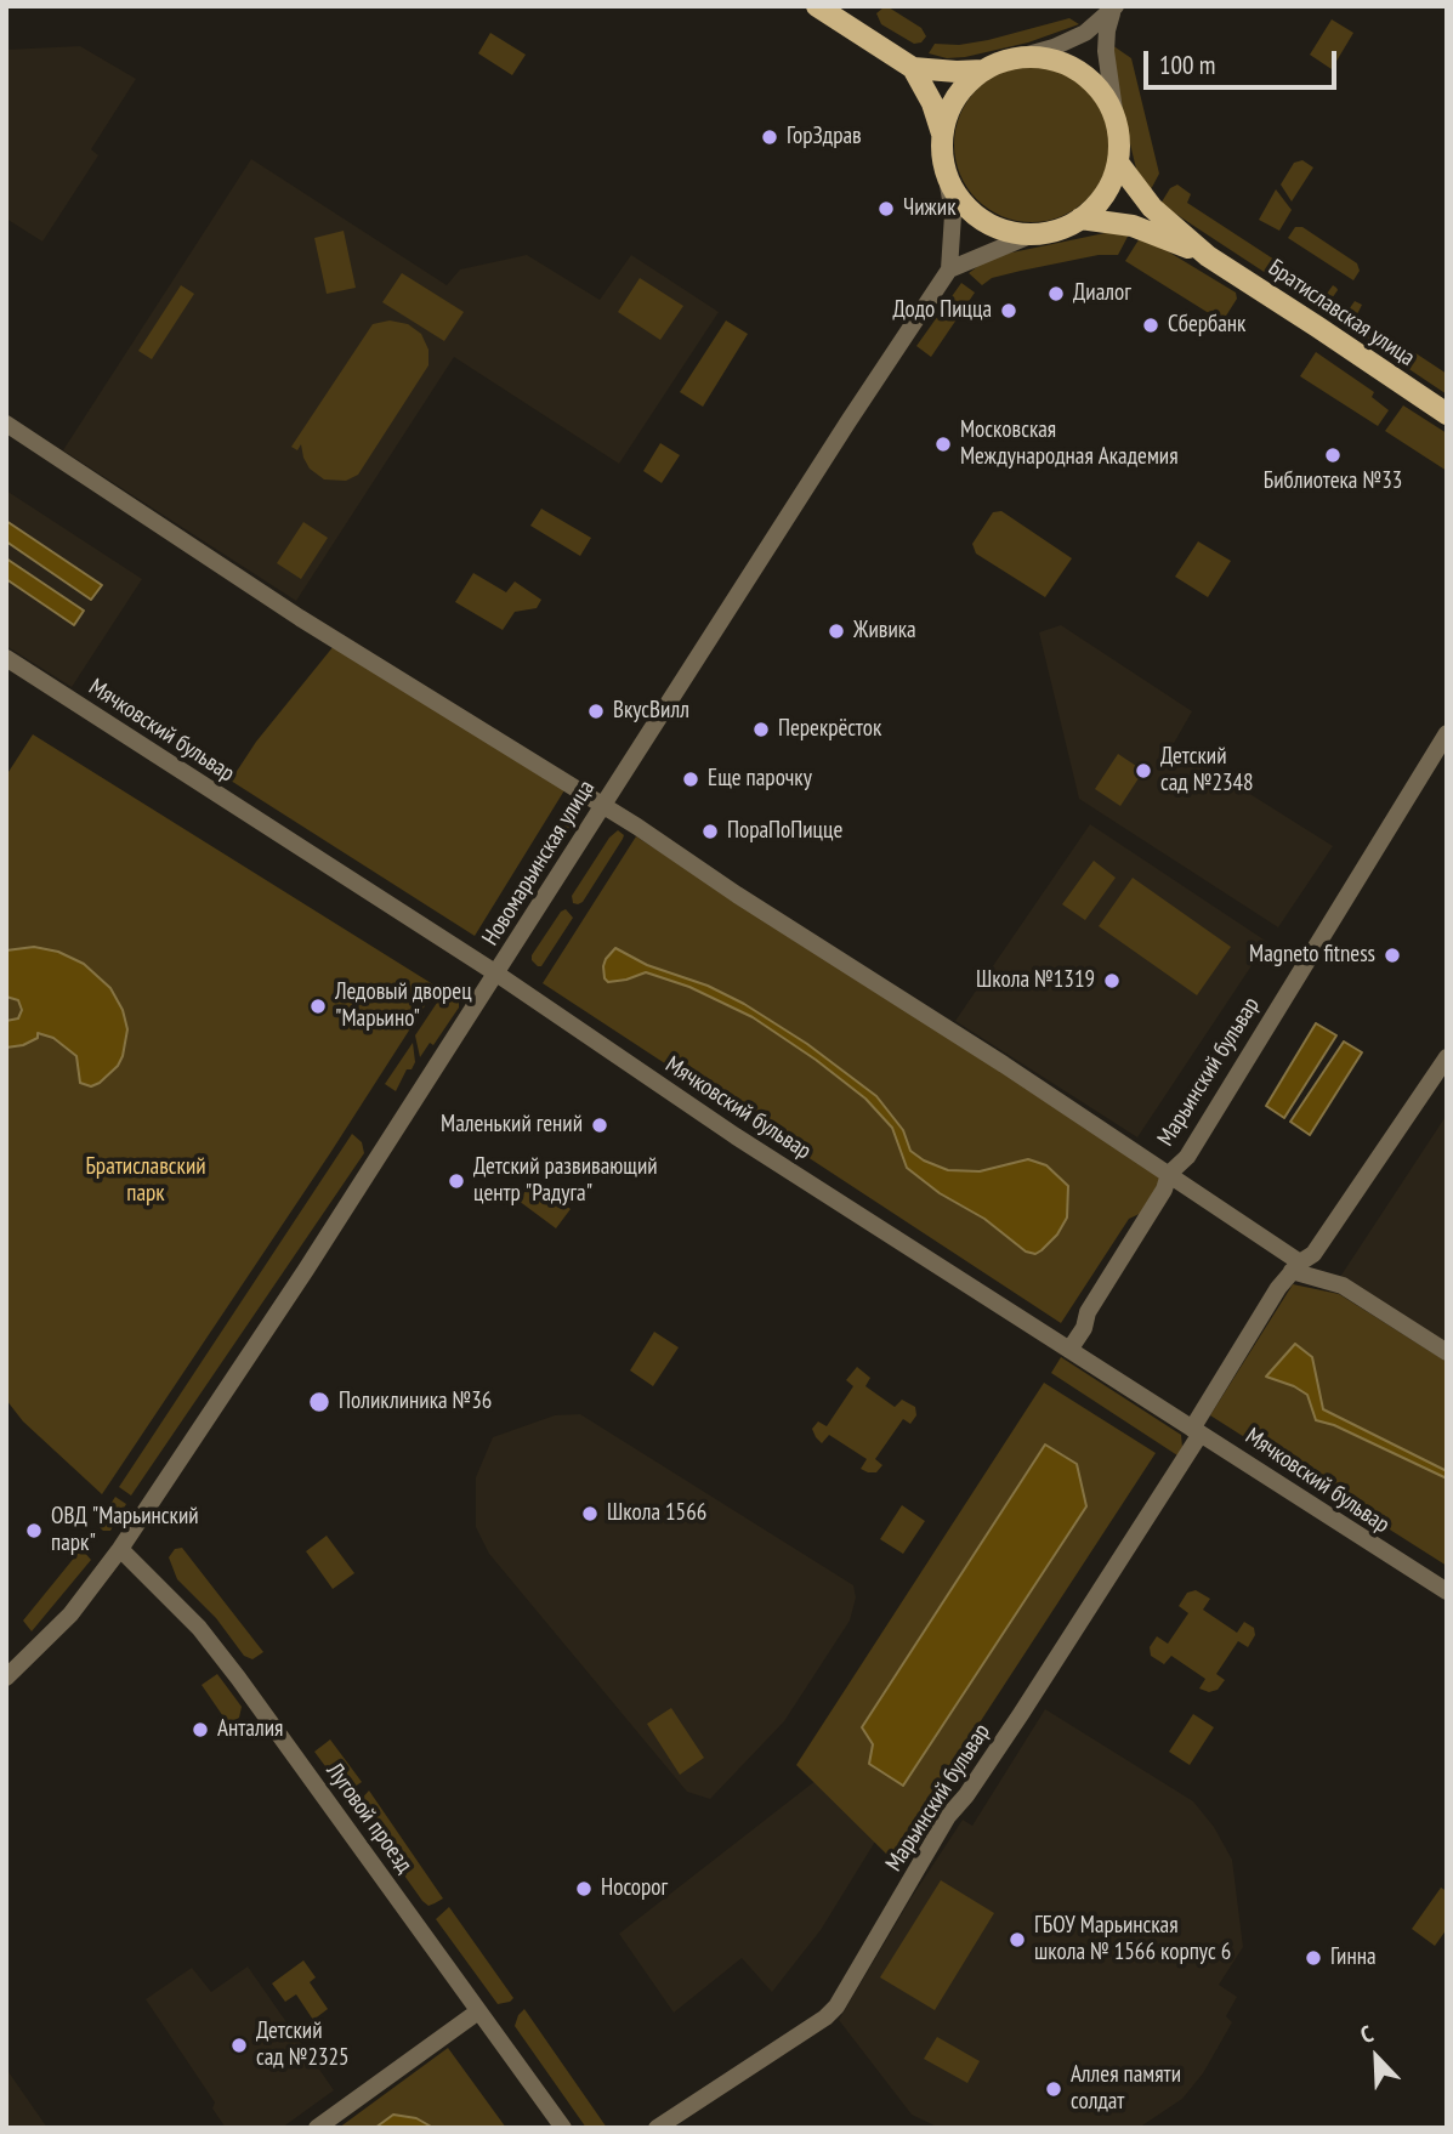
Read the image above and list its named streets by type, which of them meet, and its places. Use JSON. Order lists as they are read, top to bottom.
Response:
{
  "streets": {
    "main road": ["Братиславская улица"],
    "street": [
      "Мячковский бульвар",
      "Новомарьинская улица",
      "Марьинский бульвар",
      "Луговой проезд"
    ]
  },
  "crossings": [
    ["Братиславская улица", "Новомарьинская улица"],
    ["Мячковский бульвар", "Новомарьинская улица"],
    ["Мячковский бульвар", "Марьинский бульвар"],
    ["Новомарьинская улица", "Луговой проезд"]
  ],
  "parks": ["Братиславский парк"],
  "places": [
    "ГорЗдрав",
    "Чижик",
    "Диалог",
    "Додо Пицца",
    "Сбербанк",
    "Московская Международная Академия",
    "Библиотека №33",
    "Живика",
    "ВкусВилл",
    "Перекрёсток",
    "Детский сад №2348",
    "Еще парочку",
    "ПораПоПицце",
    "Magneto fitness",
    "Школа №1319",
    "Ледовый дворец \"Марьино\"",
    "Маленький гений",
    "Детский развивающий центр \"Радуга\"",
    "Поликлиника №36",
    "Школа 1566",
    "ОВД \"Марьинский парк\"",
    "Анталия",
    "Носорог",
    "ГБОУ Марьинская школа № 1566 корпус 6",
    "Гинна",
    "Детский сад №2325",
    "Аллея памяти солдат"
  ],
  "scale_bar": "100 m",
  "north": "top left"
}
